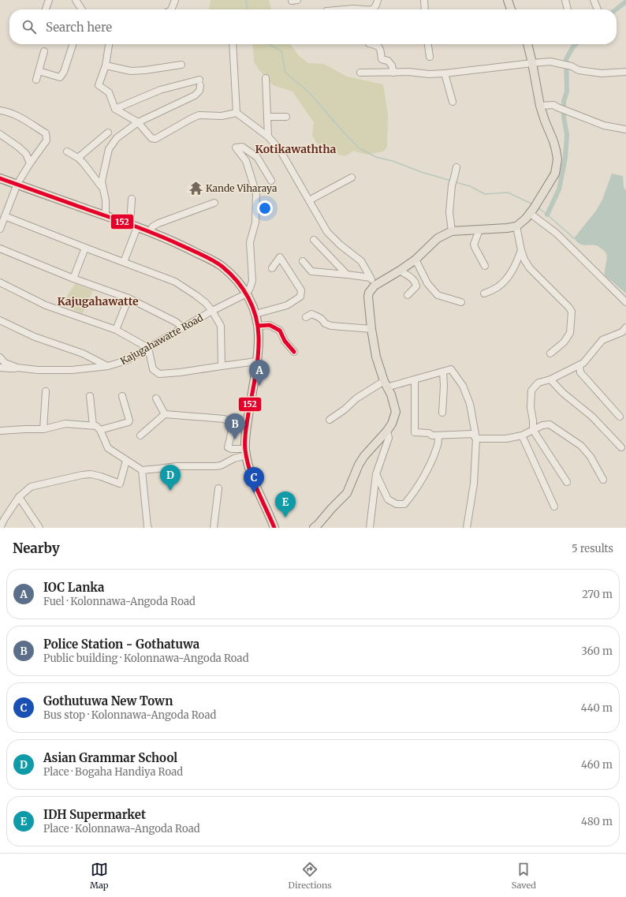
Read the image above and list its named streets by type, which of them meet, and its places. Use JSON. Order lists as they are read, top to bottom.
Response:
{
  "streets": {
    "street": ["Kajugahawatte Road"]
  },
  "districts": ["Kotikawaththa", "Kajugahawatte"],
  "places": {
    "temple": ["Kande Viharaya"]
  },
  "lines": ["transit line 152"],
  "page": {
    "search": "Search here",
    "pins": [
      "A",
      "B",
      "D",
      "C",
      "E"
    ],
    "heading": ["Nearby", "5 results"],
    "list": [
      {
        "mark": "A",
        "name": "IOC Lanka",
        "note": "Fuel · Kolonnawa-Angoda Road",
        "value": "270 m"
      },
      {
        "mark": "B",
        "name": "Police Station - Gothatuwa",
        "note": "Public building · Kolonnawa-Angoda Road",
        "value": "360 m"
      },
      {
        "mark": "C",
        "name": "Gothutuwa New Town",
        "note": "Bus stop · Kolonnawa-Angoda Road",
        "value": "440 m"
      },
      {
        "mark": "D",
        "name": "Asian Grammar School",
        "note": "Place · Bogaha Handiya Road",
        "value": "460 m"
      },
      {
        "mark": "E",
        "name": "IDH Supermarket",
        "note": "Place · Kolonnawa-Angoda Road",
        "value": "480 m"
      }
    ],
    "nav": ["Map", "Directions", "Saved"]
  }
}
